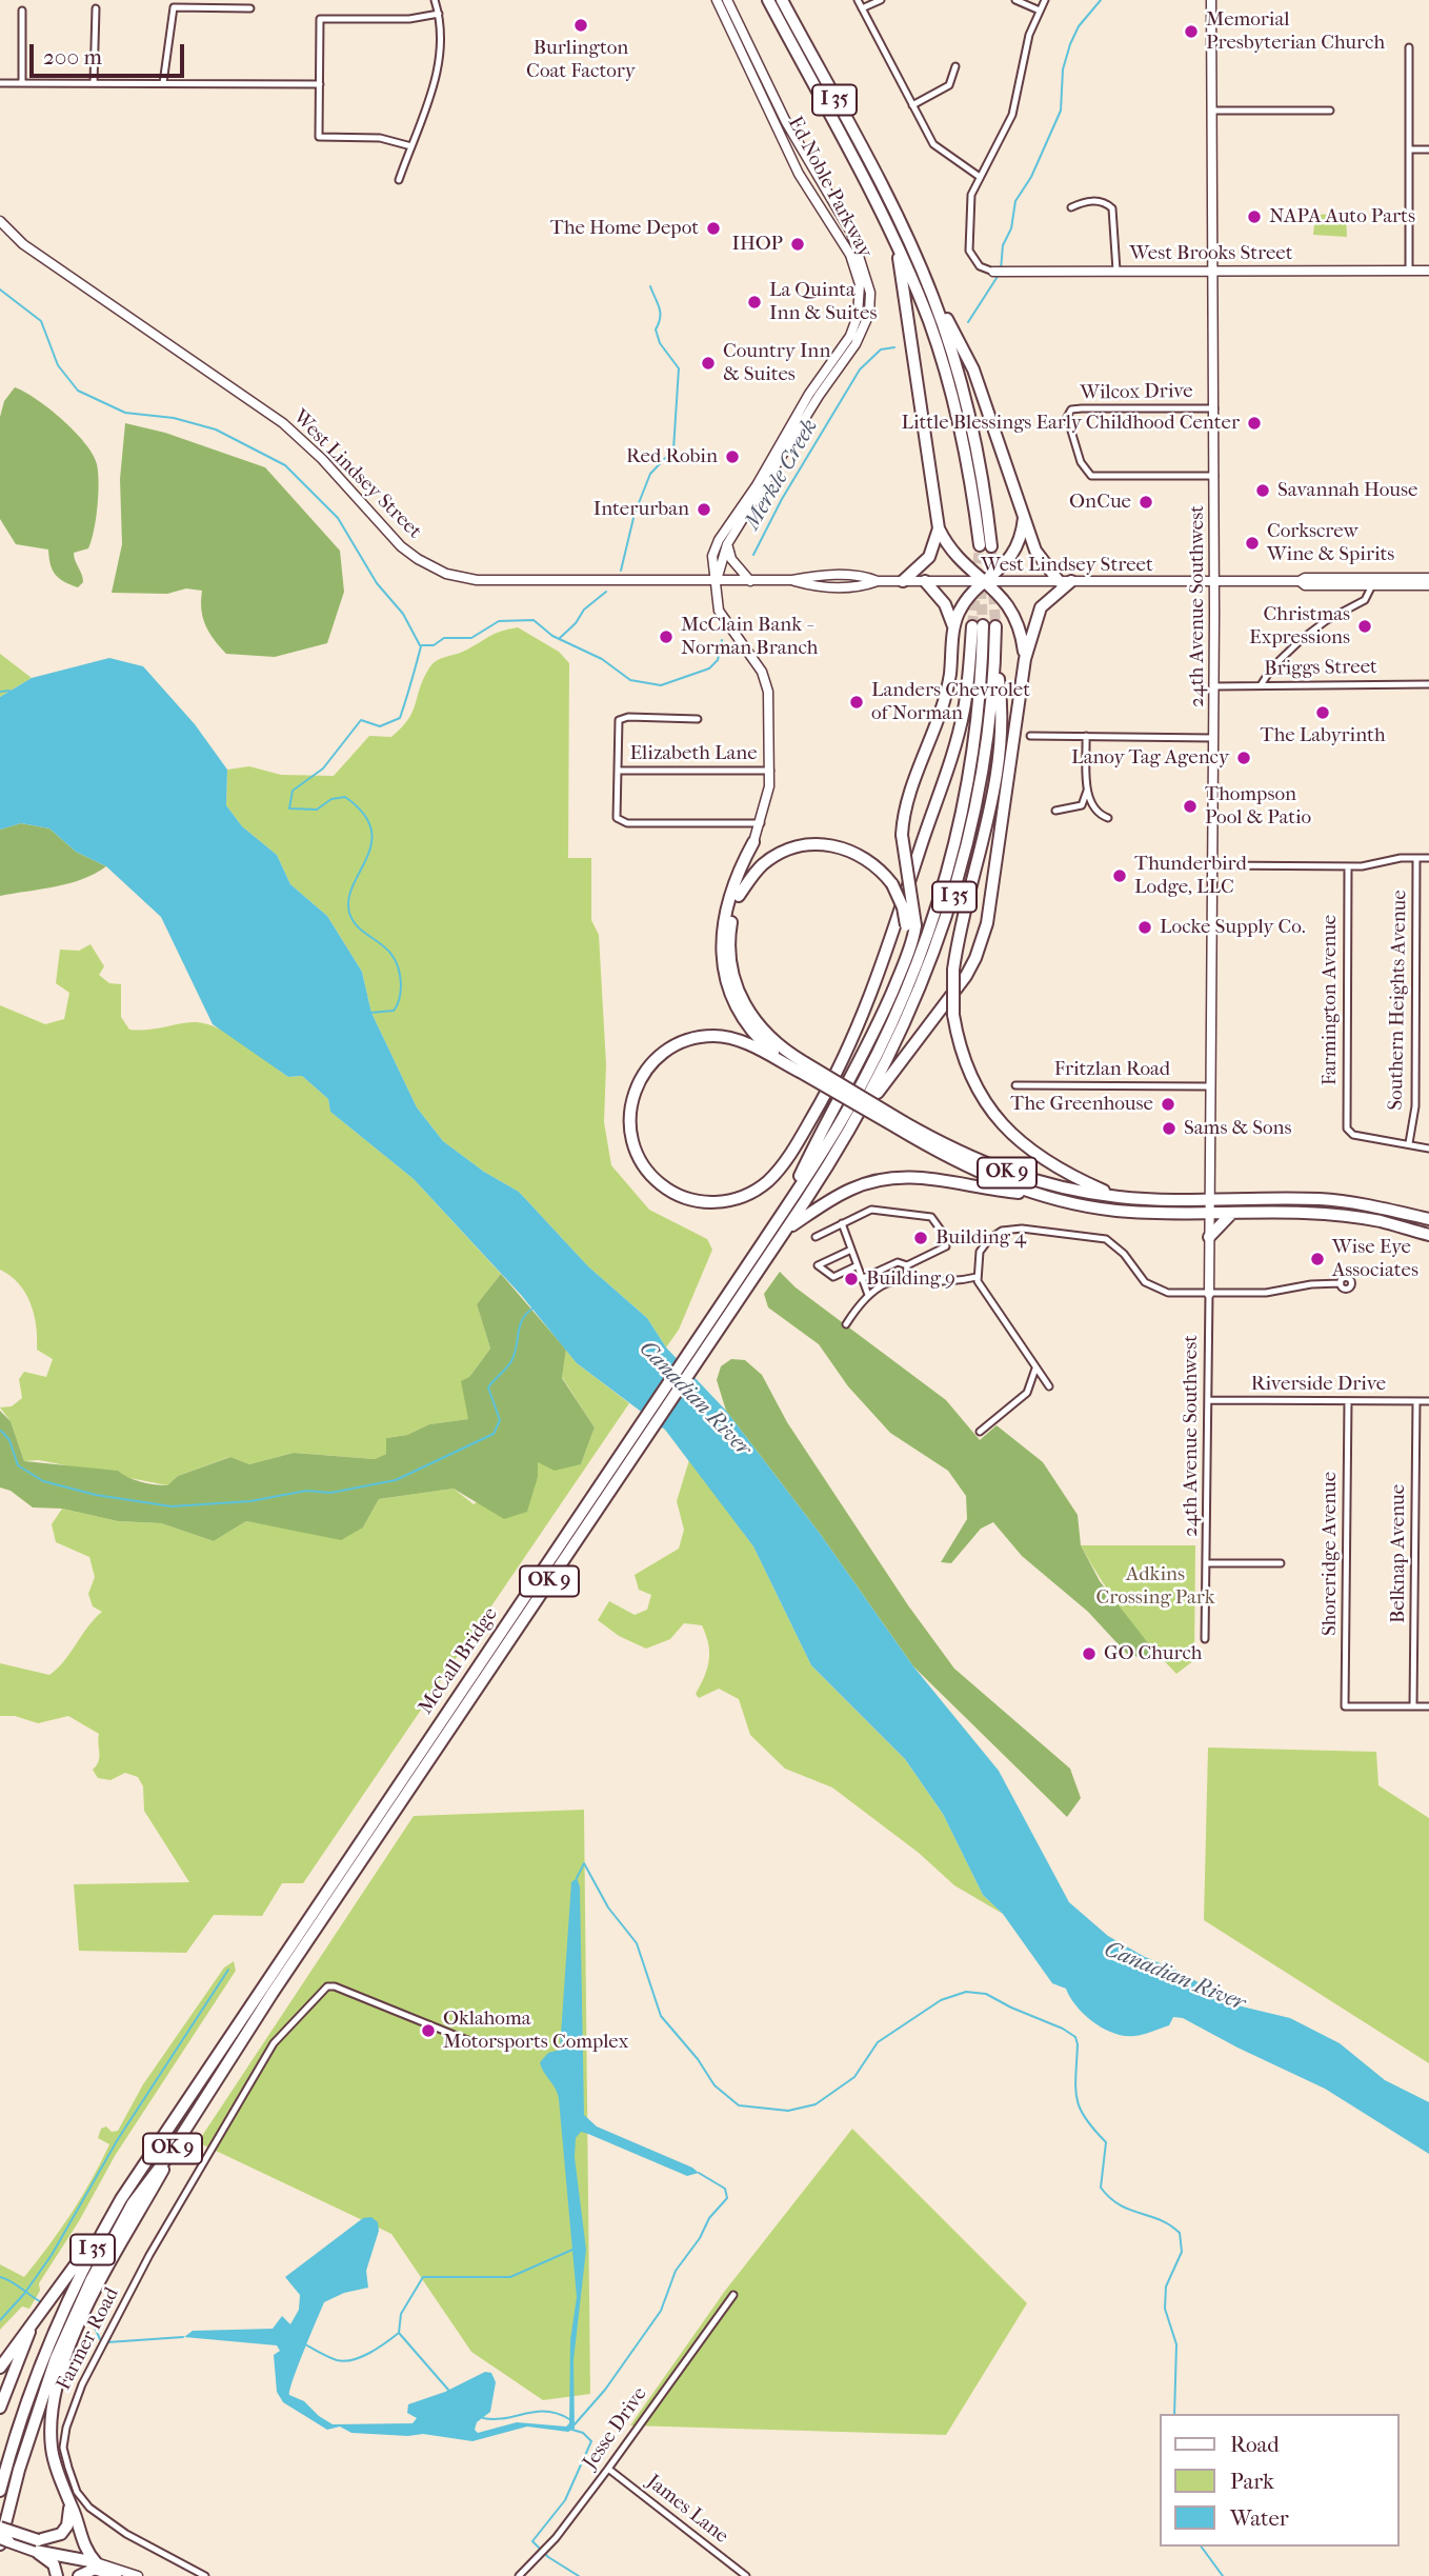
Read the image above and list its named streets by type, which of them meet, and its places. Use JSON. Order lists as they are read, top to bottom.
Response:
{
  "streets": {
    "highway": ["I 35", "OK 9", "McCall Bridge"],
    "main road": [
      "Ed Noble Parkway",
      "West Brooks Street",
      "West Lindsey Street",
      "24th Avenue Southwest"
    ],
    "street": [
      "Wilcox Drive",
      "Briggs Street",
      "Elizabeth Lane",
      "Farmington Avenue",
      "Southern Heights Avenue",
      "Fritzlan Road",
      "Riverside Drive",
      "Shoreridge Avenue",
      "Belknap Avenue",
      "Farmer Road",
      "Jesse Drive",
      "James Lane"
    ]
  },
  "crossings": [
    ["I 35", "OK 9"],
    ["I 35", "McCall Bridge"],
    ["Ed Noble Parkway", "West Lindsey Street"],
    ["Ed Noble Parkway", "Elizabeth Lane"],
    ["West Brooks Street", "24th Avenue Southwest"],
    ["Wilcox Drive", "24th Avenue Southwest"],
    ["West Lindsey Street", "24th Avenue Southwest"],
    ["24th Avenue Southwest", "Briggs Street"],
    ["24th Avenue Southwest", "Fritzlan Road"],
    ["24th Avenue Southwest", "OK 9"],
    ["24th Avenue Southwest", "Riverside Drive"],
    ["Farmington Avenue", "Southern Heights Avenue"],
    ["OK 9", "McCall Bridge"],
    ["Riverside Drive", "Shoreridge Avenue"],
    ["Riverside Drive", "Belknap Avenue"],
    ["Shoreridge Avenue", "Belknap Avenue"],
    ["Jesse Drive", "James Lane"]
  ],
  "water": ["Merkle Creek", "Canadian River"],
  "parks": ["Adkins Crossing Park"],
  "places": [
    "Burlington Coat Factory",
    "Memorial Presbyterian Church",
    "NAPA Auto Parts",
    "The Home Depot",
    "IHOP",
    "La Quinta Inn & Suites",
    "Country Inn & Suites",
    "Little Blessings Early Childhood Center",
    "Red Robin",
    "Savannah House",
    "OnCue",
    "Interurban",
    "Corkscrew Wine & Spirits",
    "Christmas Expressions",
    "McClain Bank - Norman Branch",
    "Landers Chevrolet of Norman",
    "The Labyrinth",
    "Lanoy Tag Agency",
    "Thompson Pool & Patio",
    "Thunderbird Lodge, LLC",
    "Locke Supply Co.",
    "The Greenhouse",
    "Sams & Sons",
    "Building 4",
    "Wise Eye Associates",
    "Building 9",
    "GO Church",
    "Oklahoma Motorsports Complex"
  ],
  "legend": ["Road", "Park", "Water"],
  "scale_bar": "200 m"
}
